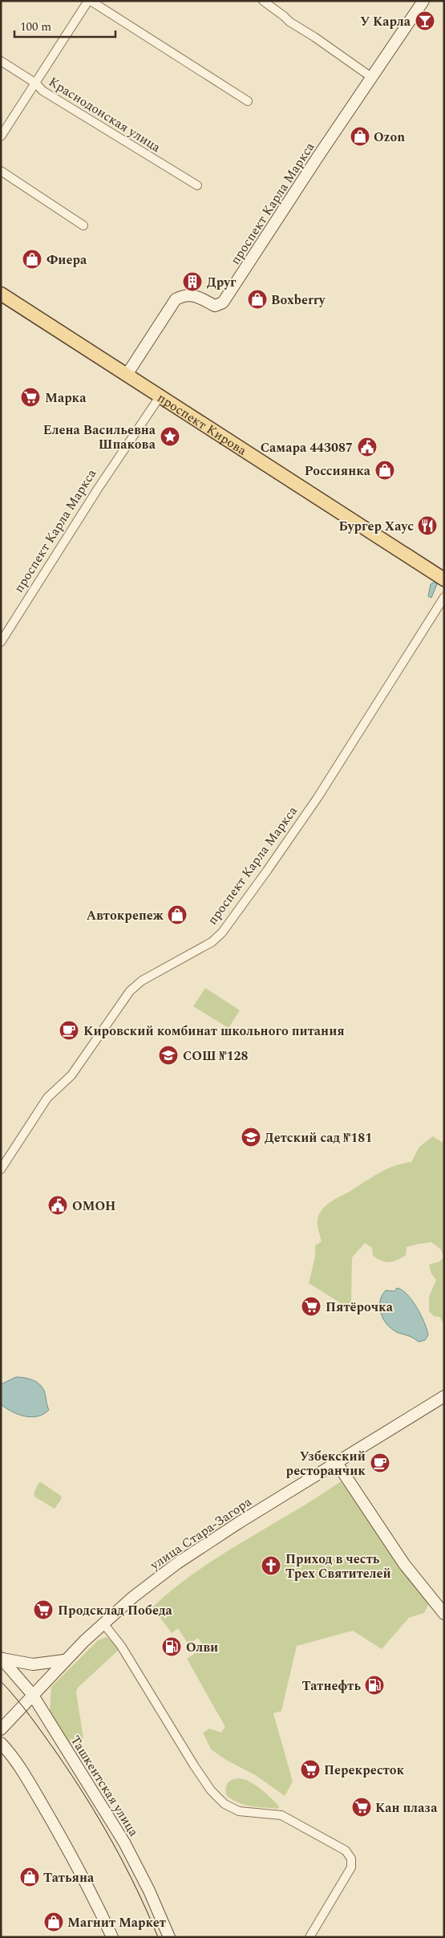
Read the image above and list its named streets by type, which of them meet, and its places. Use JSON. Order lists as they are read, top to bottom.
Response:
{
  "streets": {
    "main road": [
      "проспект Карла Маркса",
      "проспект Кирова",
      "улица Стара-Загора",
      "Ташкентская улица"
    ],
    "street": ["Краснодонская улица"]
  },
  "crossings": [
    ["проспект Карла Маркса", "проспект Кирова"],
    ["улица Стара-Загора", "Ташкентская улица"]
  ],
  "places": {
    "bar": ["У Карла"],
    "shop": [
      "Ozon",
      "Фиера",
      "Boxberry",
      "Россиянка",
      "Автокрепеж",
      "Татьяна",
      "Магнит Маркет"
    ],
    "building": ["Друг"],
    "supermarket": [
      "Марка",
      "Пятёрочка",
      "Продсклад Победа",
      "Перекресток",
      "Кан плаза"
    ],
    "place": ["Елена Васильевна Шпакова"],
    "public building": ["Самара 443087", "ОМОН"],
    "restaurant": ["Бургер Хаус"],
    "cafe": ["Кировский комбинат школьного питания", "Узбекский ресторанчик"],
    "school or university": ["СОШ №128", "Детский сад №181"],
    "church": ["Приход в честь Трех Святителей"],
    "fuel station": ["Олви", "Татнефть"]
  },
  "scale_bar": "100 m"
}
